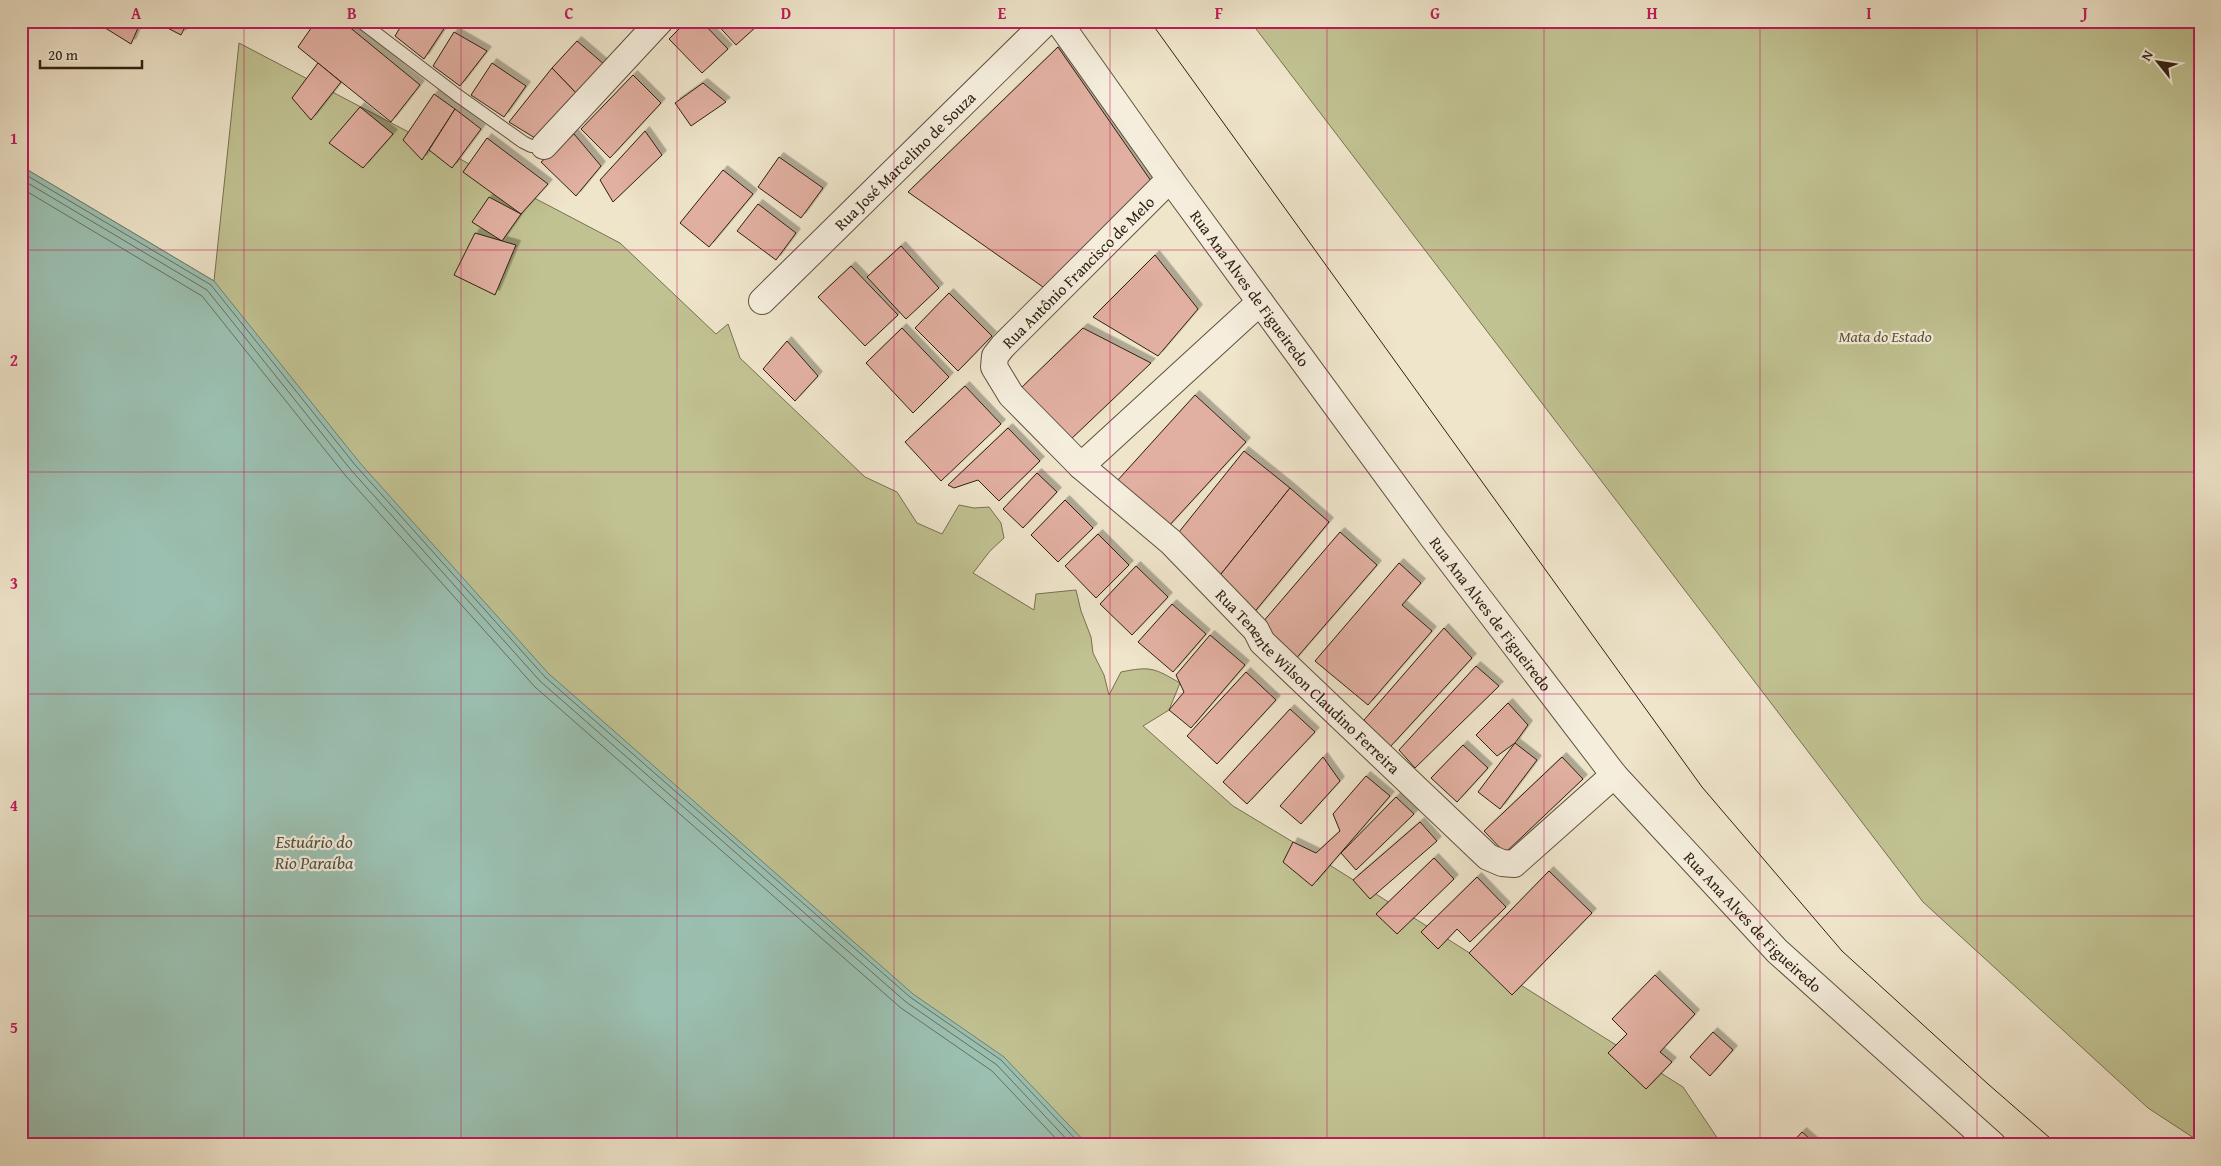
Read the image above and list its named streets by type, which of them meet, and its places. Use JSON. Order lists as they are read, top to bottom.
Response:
{
  "streets": {
    "street": [
      "Rua José Marcelino de Souza",
      "Rua Antônio Francisco de Melo",
      "Rua Ana Alves de Figueiredo",
      "Rua Tenente Wilson Claudino Ferreira"
    ]
  },
  "crossings": [
    ["Rua Antônio Francisco de Melo", "Rua Ana Alves de Figueiredo"],
    ["Rua Antônio Francisco de Melo", "Rua Tenente Wilson Claudino Ferreira"],
    ["Rua Ana Alves de Figueiredo", "Rua Tenente Wilson Claudino Ferreira"]
  ],
  "water": ["Estuário do Rio Paraíba"],
  "parks": ["Mata do Estado"],
  "scale_bar": "20 m",
  "north": "top left",
  "grid": {
    "columns": [
      "A",
      "B",
      "C",
      "D",
      "E",
      "F",
      "G",
      "H",
      "I",
      "J"
    ],
    "rows": [
      "1",
      "2",
      "3",
      "4",
      "5"
    ]
  }
}
